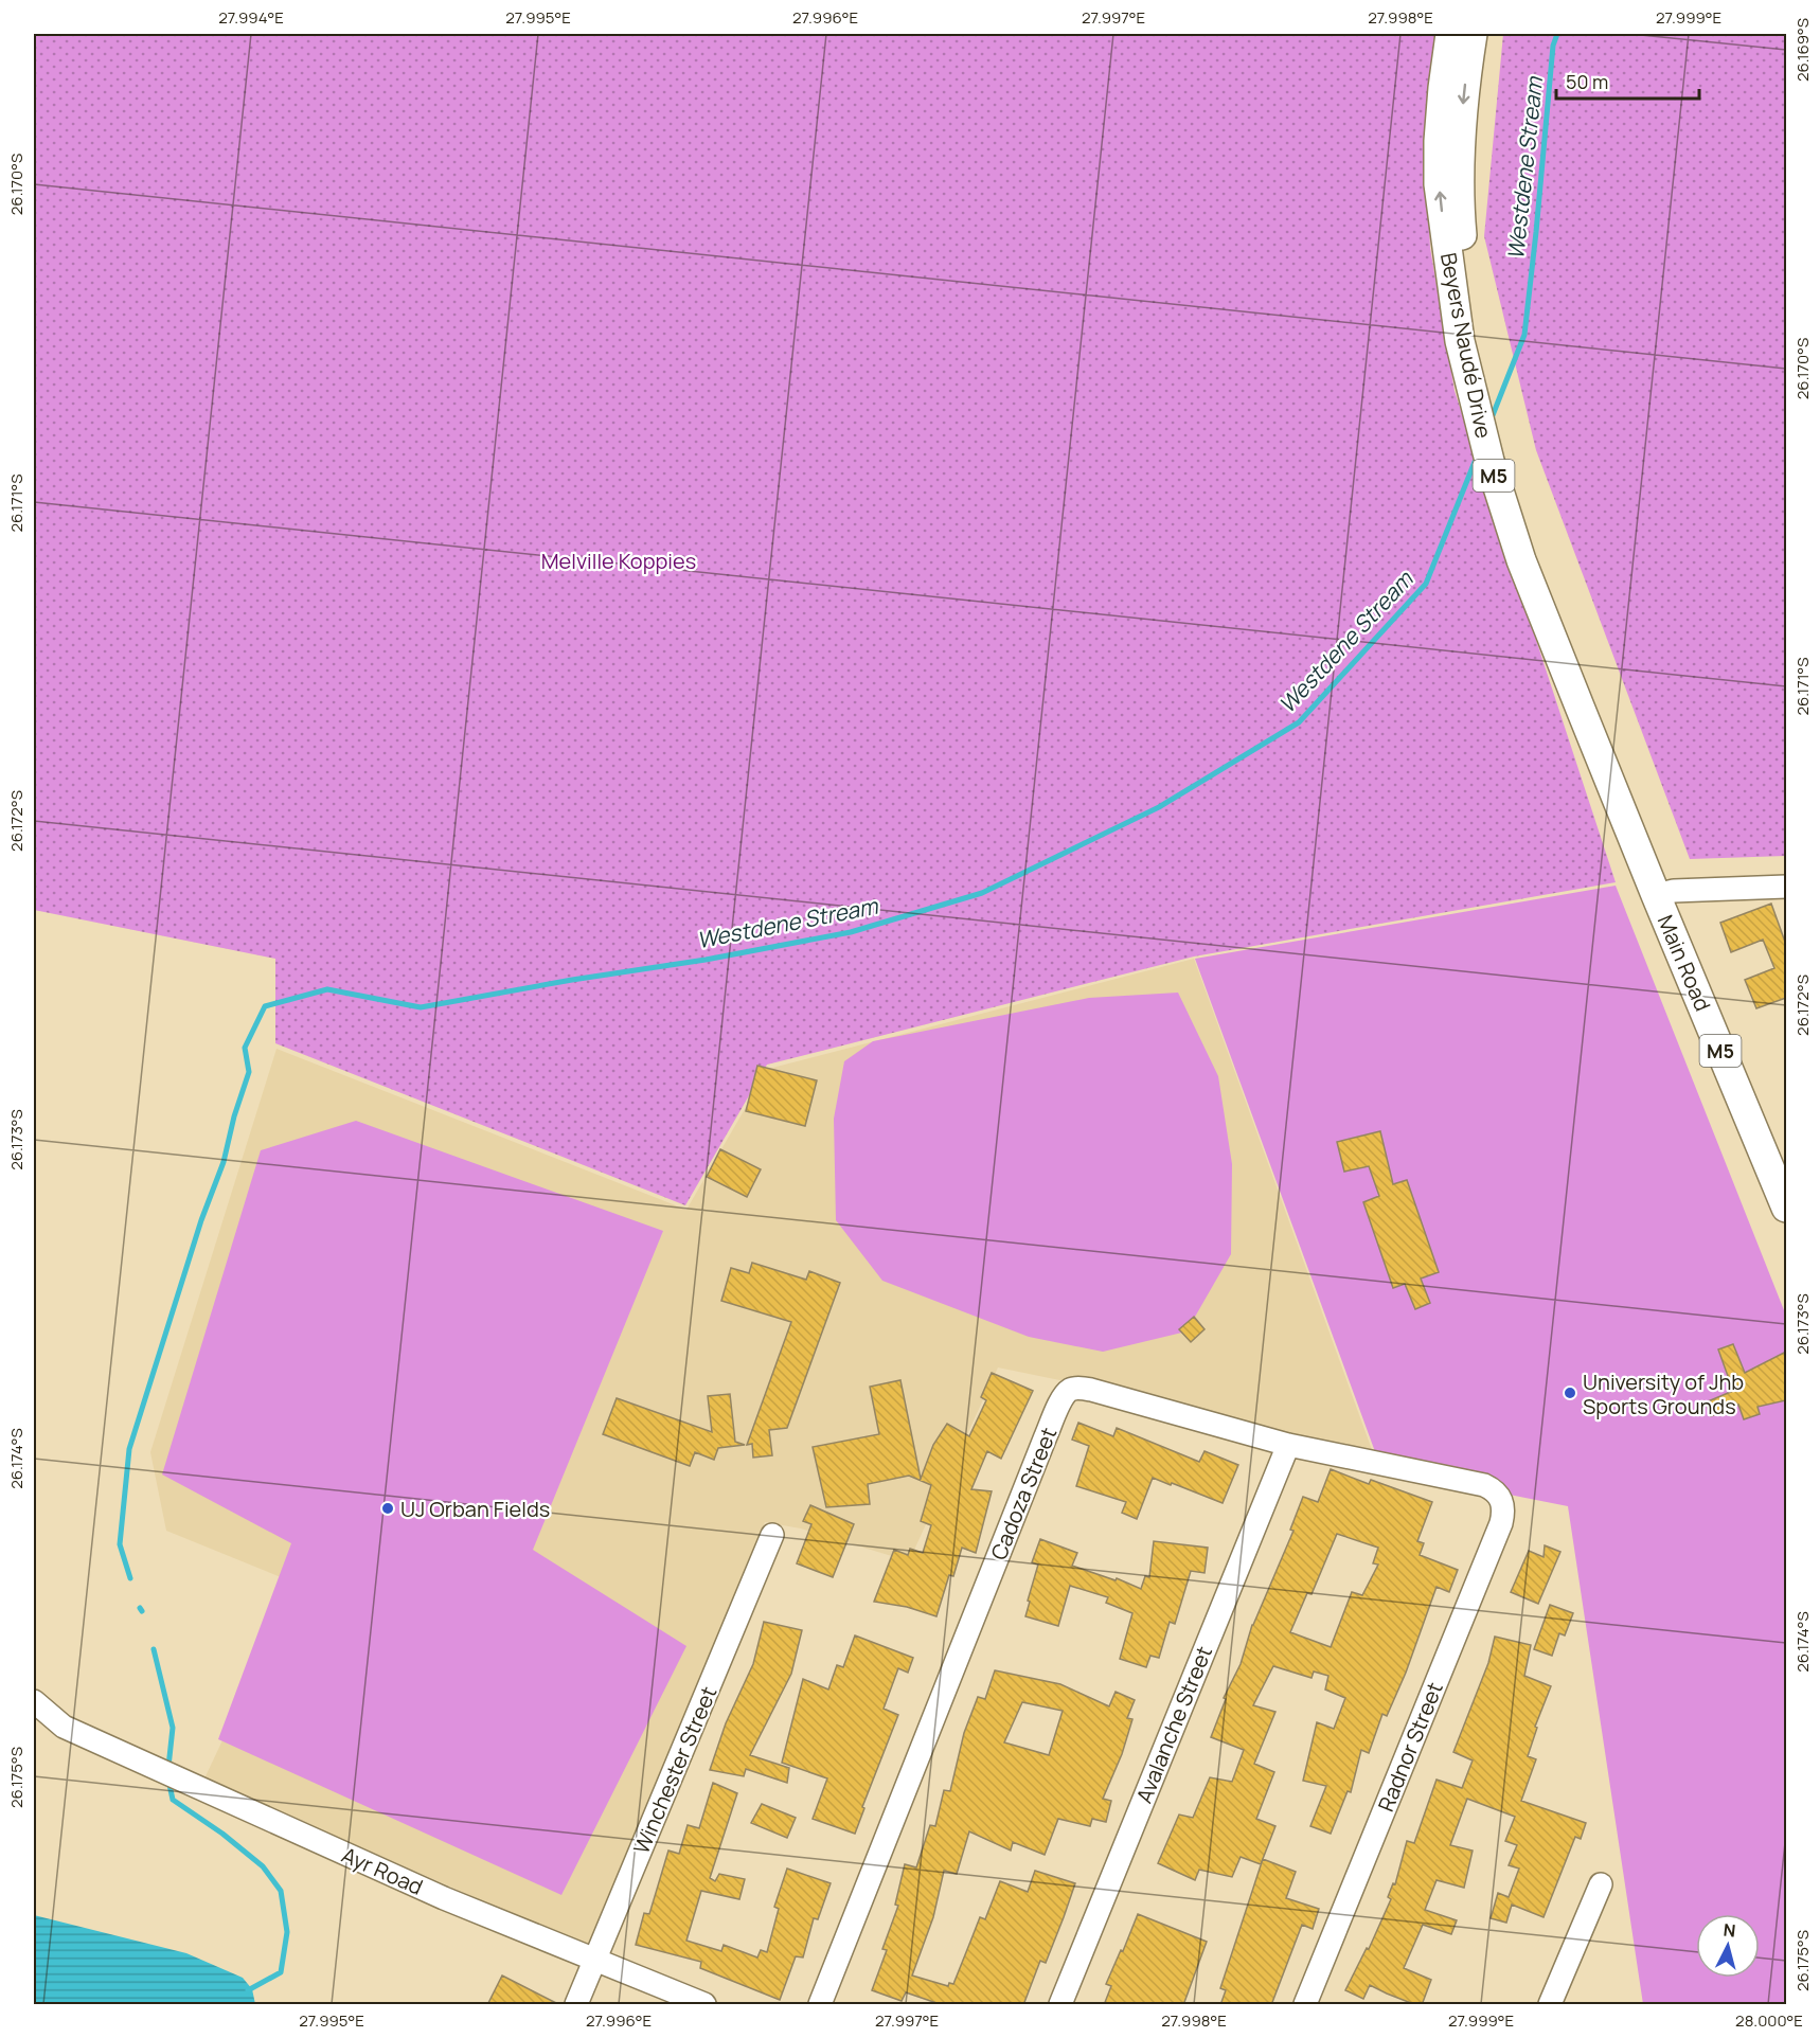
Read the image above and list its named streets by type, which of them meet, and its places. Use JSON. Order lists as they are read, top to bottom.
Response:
{
  "streets": {
    "main road": ["Beyers Naudé Drive", "M5", "Main Road"],
    "street": [
      "Cadoza Street",
      "Avalanche Street",
      "Radnor Street",
      "Winchester Street",
      "Ayr Road"
    ]
  },
  "crossings": [
    ["Beyers Naudé Drive", "Main Road"],
    ["Cadoza Street", "Avalanche Street"],
    ["Cadoza Street", "Radnor Street"],
    ["Winchester Street", "Ayr Road"]
  ],
  "water": ["Westdene Stream"],
  "parks": ["Melville Koppies"],
  "places": ["University of Jhb Sports Grounds", "UJ Orban Fields"],
  "scale_bar": "50 m",
  "north": "top",
  "coordinates": [
    "27.994°E",
    "27.995°E",
    "27.996°E",
    "27.997°E",
    "27.998°E",
    "27.999°E",
    "26.169°S",
    "26.170°S",
    "26.171°S",
    "26.172°S",
    "26.173°S",
    "26.174°S",
    "26.175°S",
    "28.000°E"
  ]
}
